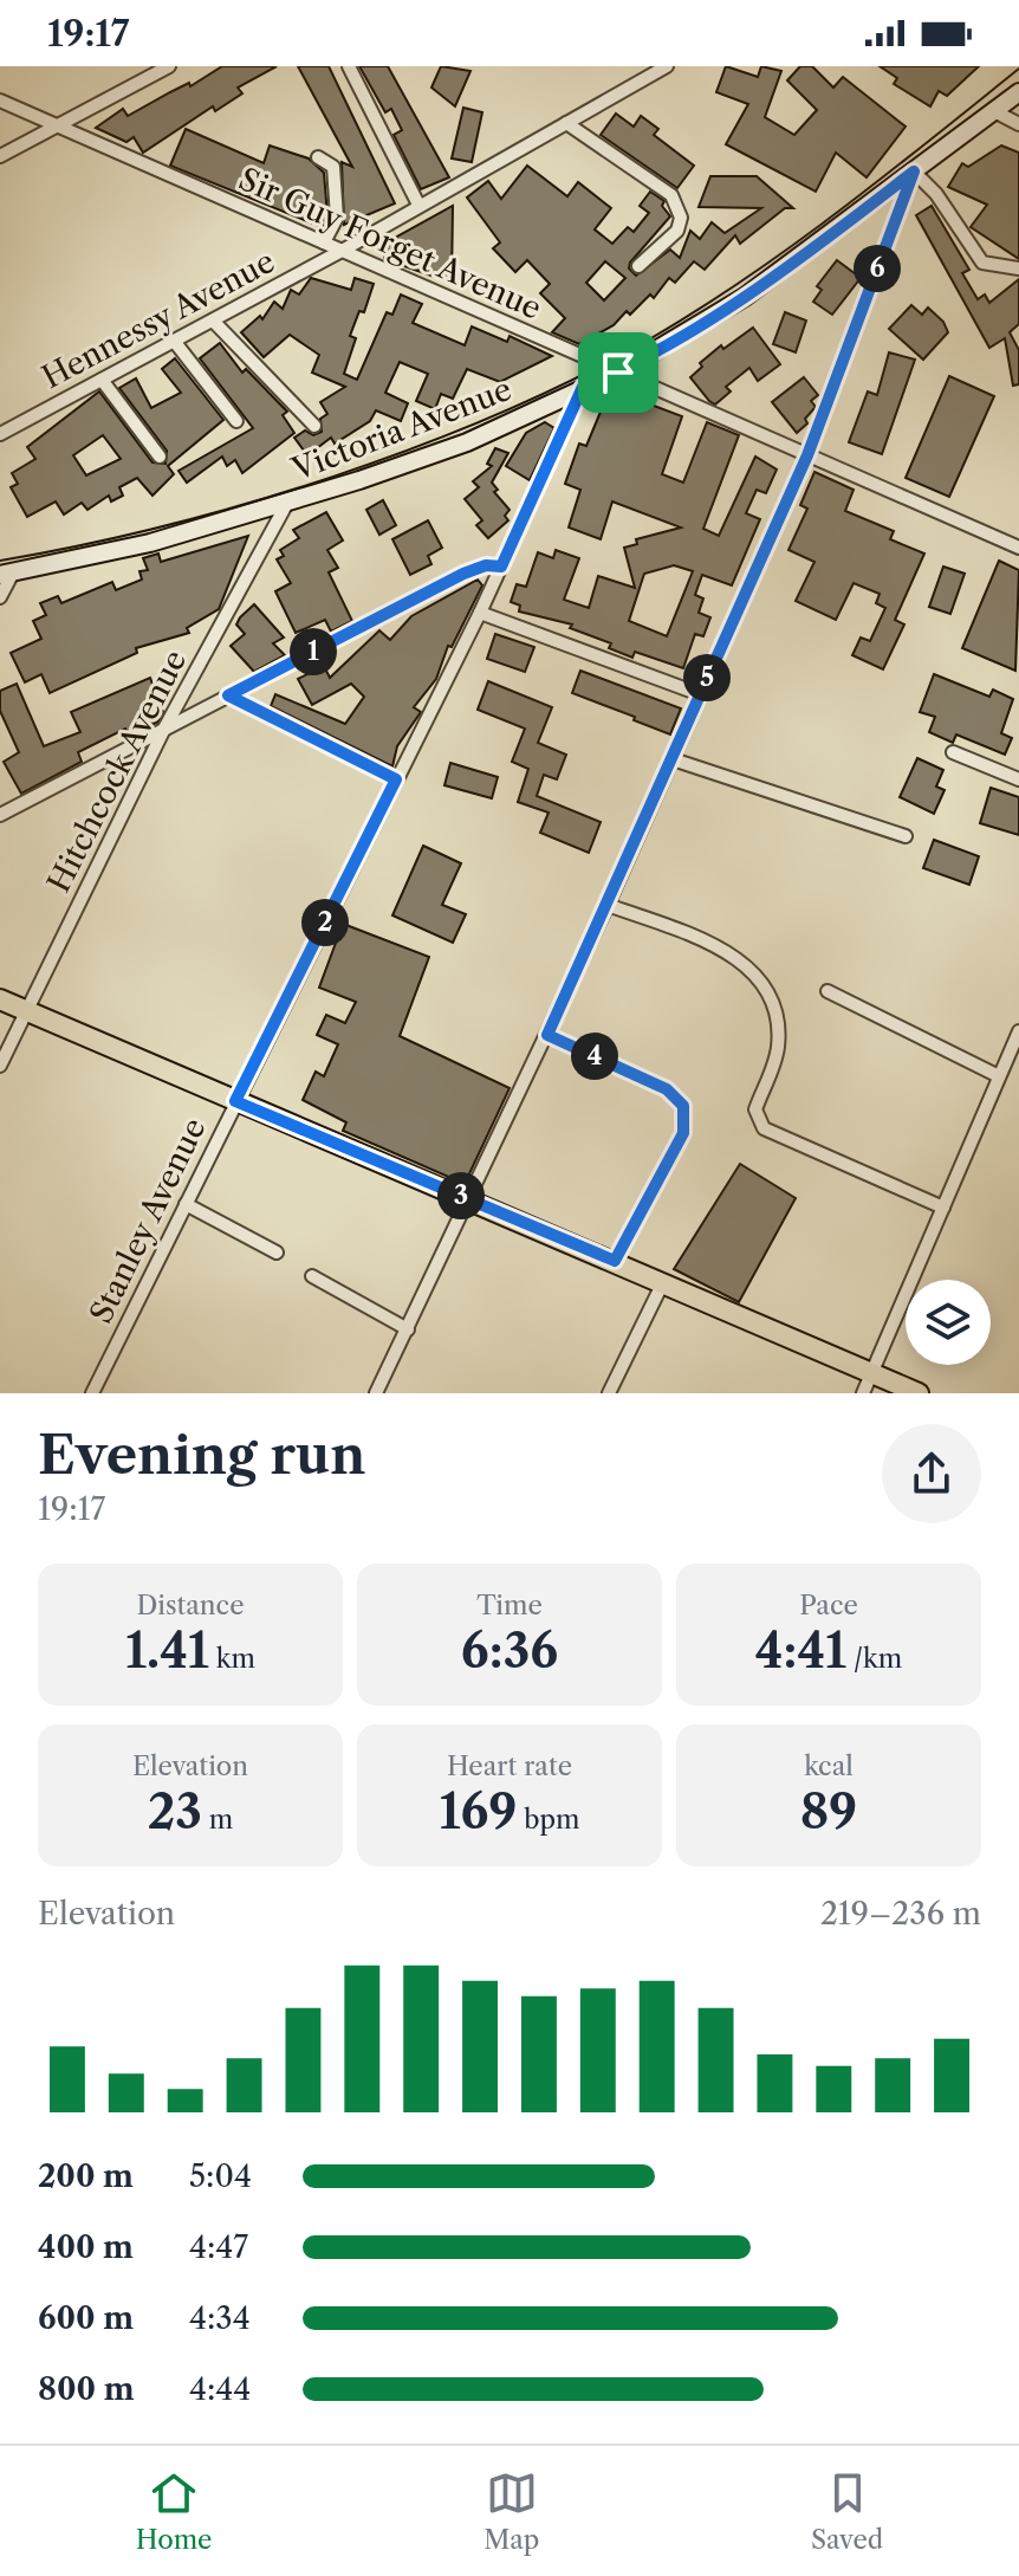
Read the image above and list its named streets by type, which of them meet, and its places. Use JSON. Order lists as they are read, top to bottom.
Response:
{
  "streets": {
    "main road": ["Victoria Avenue"],
    "street": [
      "Sir Guy Forget Avenue",
      "Hennessy Avenue",
      "Hitchcock Avenue",
      "Stanley Avenue"
    ]
  },
  "crossings": [
    ["Sir Guy Forget Avenue", "Hennessy Avenue"],
    ["Sir Guy Forget Avenue", "Victoria Avenue"],
    ["Victoria Avenue", "Hitchcock Avenue"],
    ["Victoria Avenue", "Stanley Avenue"]
  ],
  "page": {
    "status": "19:17",
    "pins": [
      "6",
      "1",
      "5",
      "2",
      "4",
      "3"
    ],
    "heading": ["Evening run", "19:17"],
    "stats": [
      ["Distance", "1.41 km"],
      ["Time", "6:36"],
      ["Pace", "4:41 /km"],
      ["Elevation", "23 m"],
      ["Heart rate", "169 bpm"],
      ["kcal", "89"]
    ],
    "chart": ["Elevation", "219–236 m"],
    "list": [
      {
        "name": "200 m",
        "note": "5:04"
      },
      {
        "name": "400 m",
        "note": "4:47"
      },
      {
        "name": "600 m",
        "note": "4:34"
      },
      {
        "name": "800 m",
        "note": "4:44"
      }
    ],
    "tabs": ["Home", "Map", "Saved"]
  }
}
